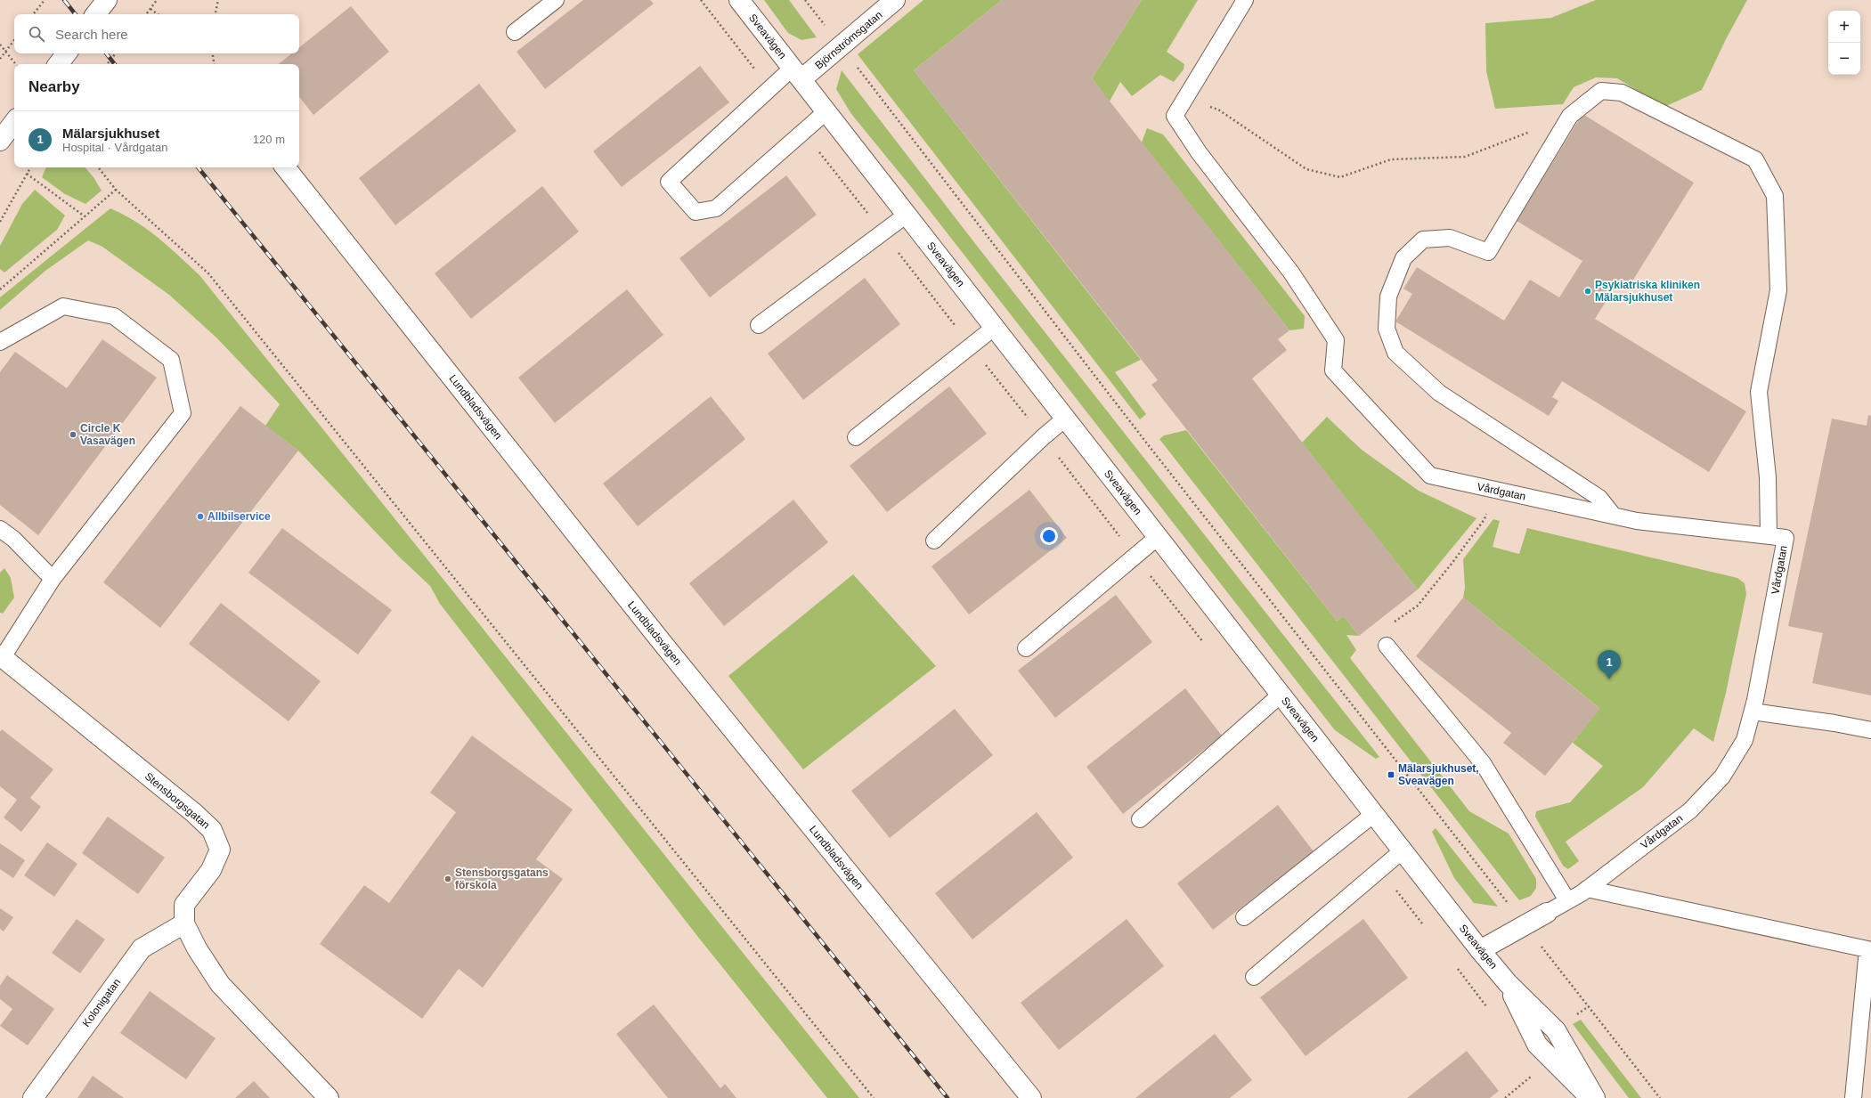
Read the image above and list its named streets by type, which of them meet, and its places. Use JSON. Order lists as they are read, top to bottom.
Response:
{
  "streets": {
    "street": [
      "Sveavägen",
      "Björnströmsgatan",
      "Lundbladsvägen",
      "Vårdgatan",
      "Stensborgsgatan",
      "Kolonigatan"
    ]
  },
  "crossings": [
    ["Sveavägen", "Björnströmsgatan"],
    ["Sveavägen", "Vårdgatan"],
    ["Stensborgsgatan", "Kolonigatan"]
  ],
  "places": {
    "other": [
      "Psykiatriska kliniken Mälarsjukhuset",
      "Circle K Vasavägen",
      "Allbilservice",
      "Stensborgsgatans förskola"
    ],
    "transit": ["Mälarsjukhuset, Sveavägen"]
  },
  "page": {
    "map_buttons": ["+", "−"],
    "search": "Search here",
    "heading": "Nearby",
    "list": [
      {
        "mark": "1",
        "name": "Mälarsjukhuset",
        "note": "Hospital · Vårdgatan",
        "value": "120 m"
      }
    ],
    "pins": "1"
  }
}
